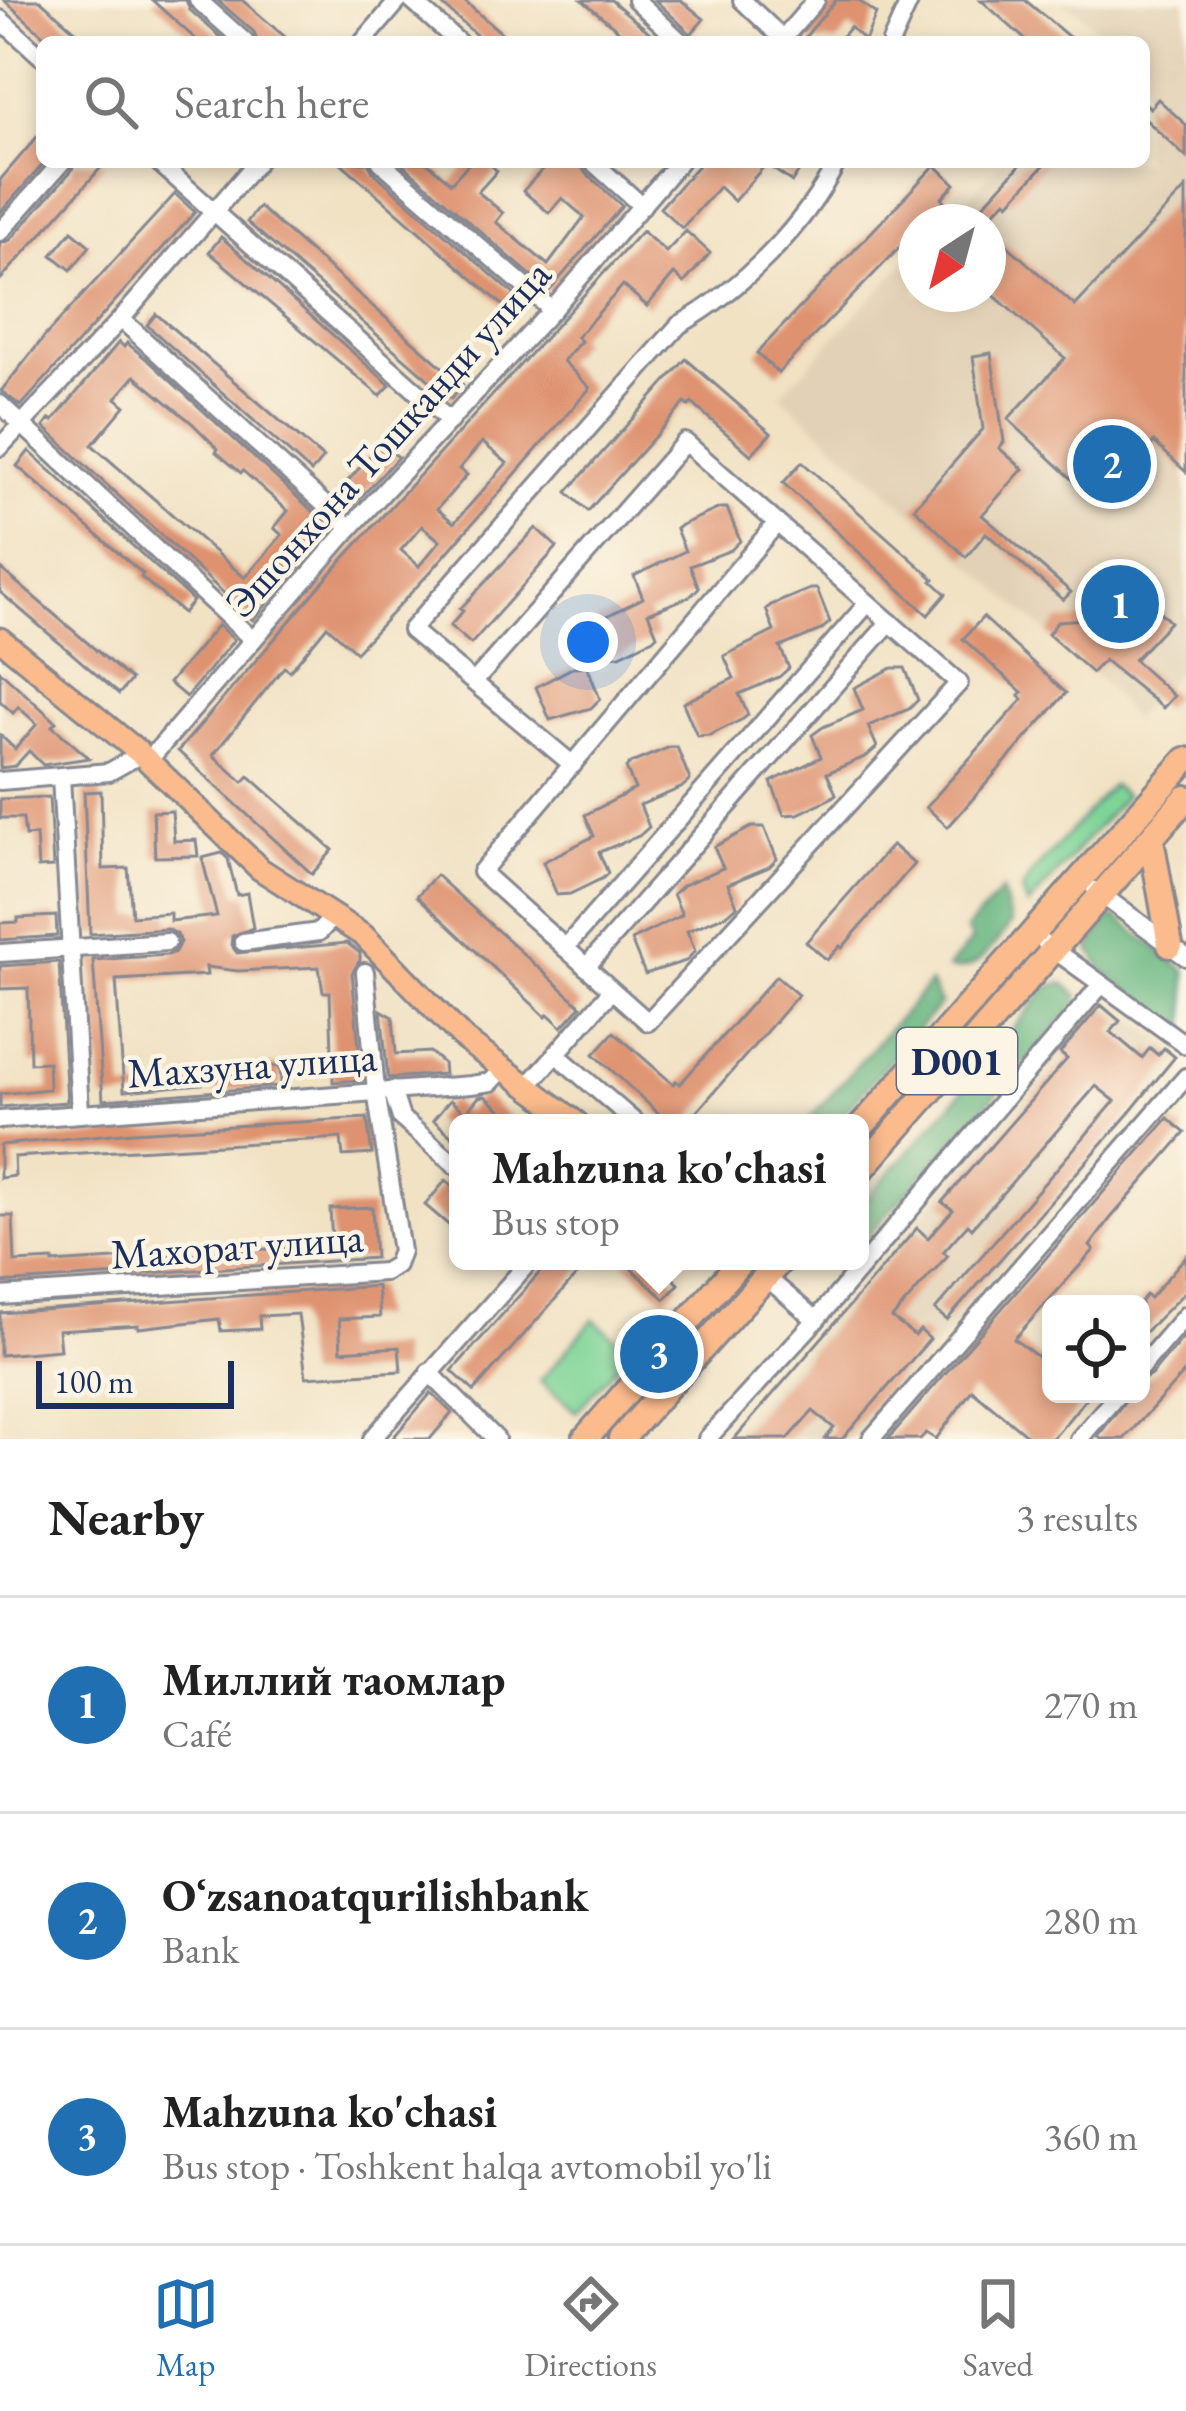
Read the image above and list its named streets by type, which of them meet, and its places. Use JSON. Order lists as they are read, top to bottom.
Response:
{
  "streets": {
    "highway": ["D001"],
    "street": ["Эшонхона Тошканди улица", "Махзуна улица", "Махорат улица"]
  },
  "crossings": [
    ["Махзуна улица", "Махорат улица"]
  ],
  "scale_bar": "100 m",
  "north": "bottom left",
  "page": {
    "search": "Search here",
    "pins": ["2", "1", "3"],
    "popup": ["Mahzuna ko'chasi", "Bus stop"],
    "scale": "100 m",
    "heading": ["Nearby", "3 results"],
    "list": [
      {
        "mark": "1",
        "name": "Миллий таомлар",
        "note": "Café",
        "value": "270 m"
      },
      {
        "mark": "2",
        "name": "Oʻzsanoatqurilishbank",
        "note": "Bank",
        "value": "280 m"
      },
      {
        "mark": "3",
        "name": "Mahzuna ko'chasi",
        "note": "Bus stop · Toshkent halqa avtomobil yo'li",
        "value": "360 m"
      }
    ],
    "nav": ["Map", "Directions", "Saved"]
  }
}
